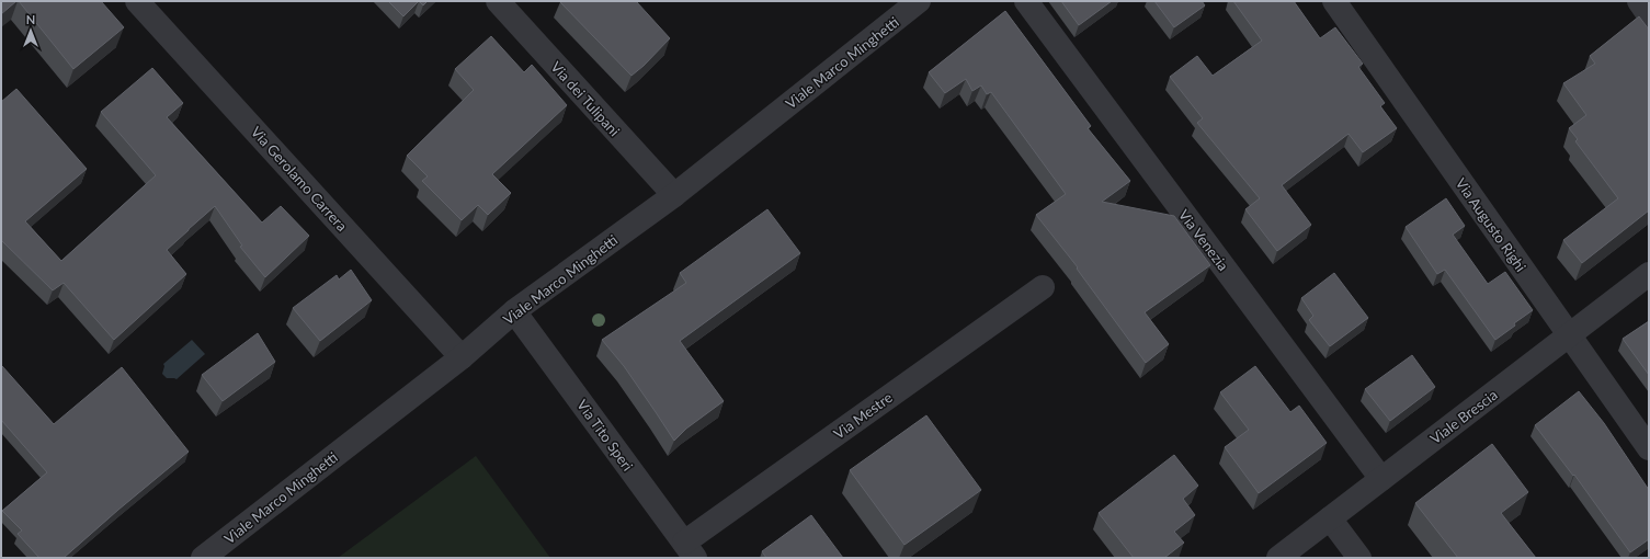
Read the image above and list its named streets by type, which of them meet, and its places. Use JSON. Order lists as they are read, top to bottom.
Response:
{
  "streets": {
    "street": [
      "Viale Marco Minghetti",
      "Via dei Tulipani",
      "Via Gerolamo Carrera",
      "Via Augusto Righi",
      "Via Venezia",
      "Via Mestre",
      "Viale Brescia",
      "Via Tito Speri"
    ]
  },
  "crossings": [
    ["Viale Marco Minghetti", "Via dei Tulipani"],
    ["Viale Marco Minghetti", "Via Gerolamo Carrera"],
    ["Viale Marco Minghetti", "Via Tito Speri"],
    ["Via Augusto Righi", "Viale Brescia"],
    ["Via Venezia", "Viale Brescia"],
    ["Via Mestre", "Via Tito Speri"]
  ],
  "north": "top"
}
